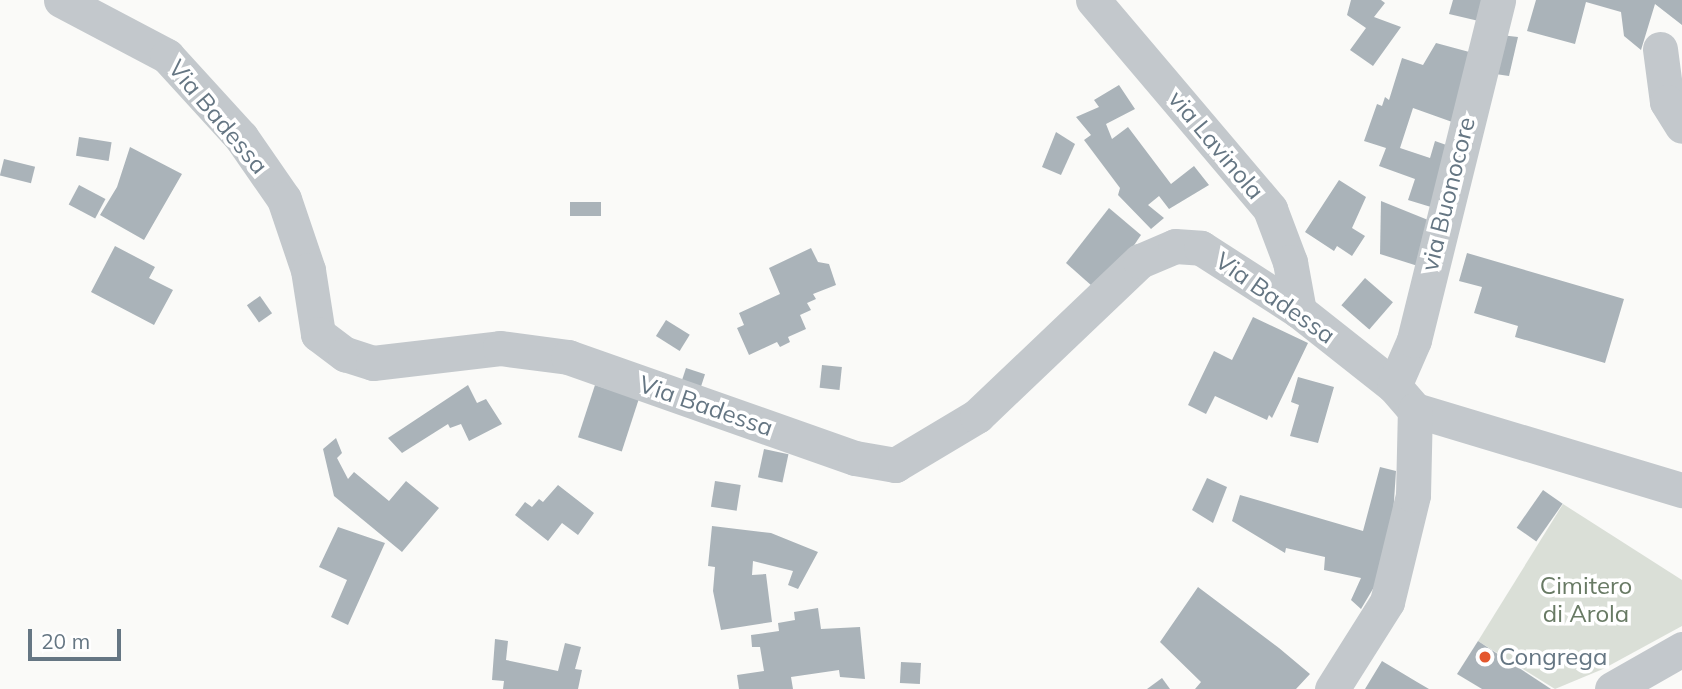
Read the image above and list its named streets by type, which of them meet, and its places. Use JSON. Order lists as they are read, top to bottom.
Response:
{
  "streets": {
    "street": ["Via Badessa", "via Lavinola", "via Buonocore"]
  },
  "crossings": [
    ["Via Badessa", "via Lavinola"],
    ["Via Badessa", "via Buonocore"]
  ],
  "parks": ["Cimitero di Arola"],
  "places": ["Congrega"],
  "scale_bar": "20 m"
}
